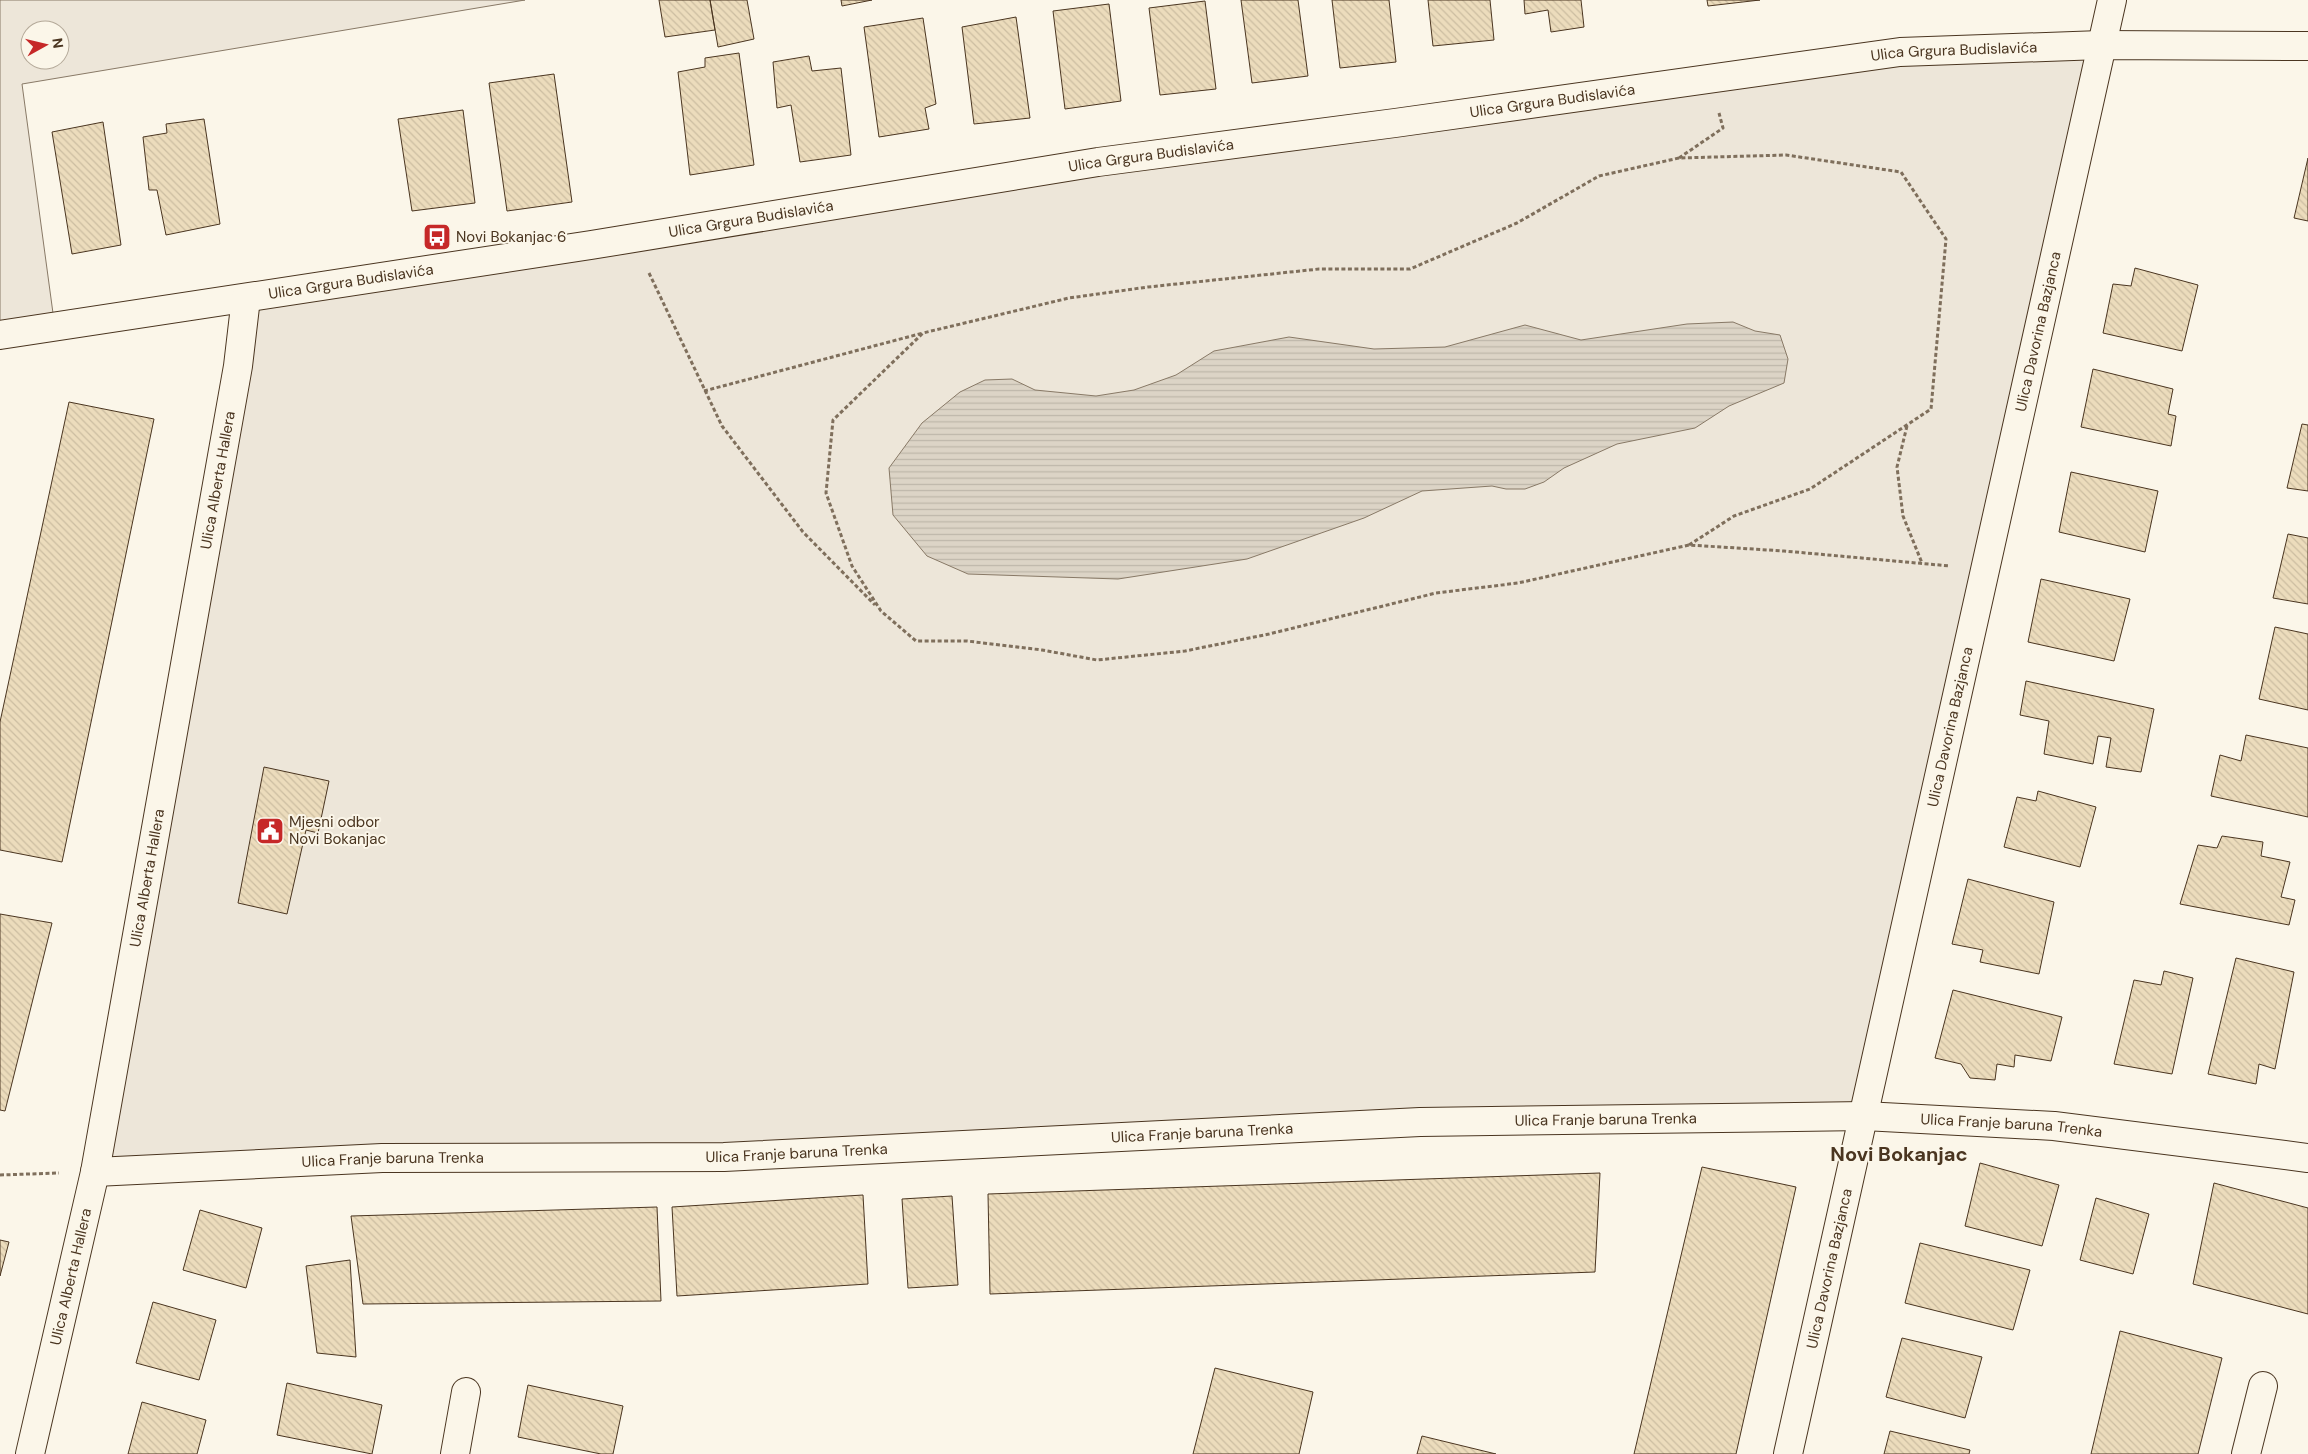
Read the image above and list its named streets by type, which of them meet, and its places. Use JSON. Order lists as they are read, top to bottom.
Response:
{
  "streets": {
    "street": [
      "Ulica Grgura Budislavića",
      "Ulica Davorina Bazjanca",
      "Ulica Alberta Hallera",
      "Ulica Franje baruna Trenka"
    ]
  },
  "crossings": [
    ["Ulica Grgura Budislavića", "Ulica Davorina Bazjanca"],
    ["Ulica Grgura Budislavića", "Ulica Alberta Hallera"],
    ["Ulica Davorina Bazjanca", "Ulica Franje baruna Trenka"],
    ["Ulica Alberta Hallera", "Ulica Franje baruna Trenka"]
  ],
  "districts": ["Novi Bokanjac"],
  "places": {
    "bus stop": ["Novi Bokanjac 6"],
    "public building": ["Mjesni odbor Novi Bokanjac"]
  },
  "north": "right"
}
